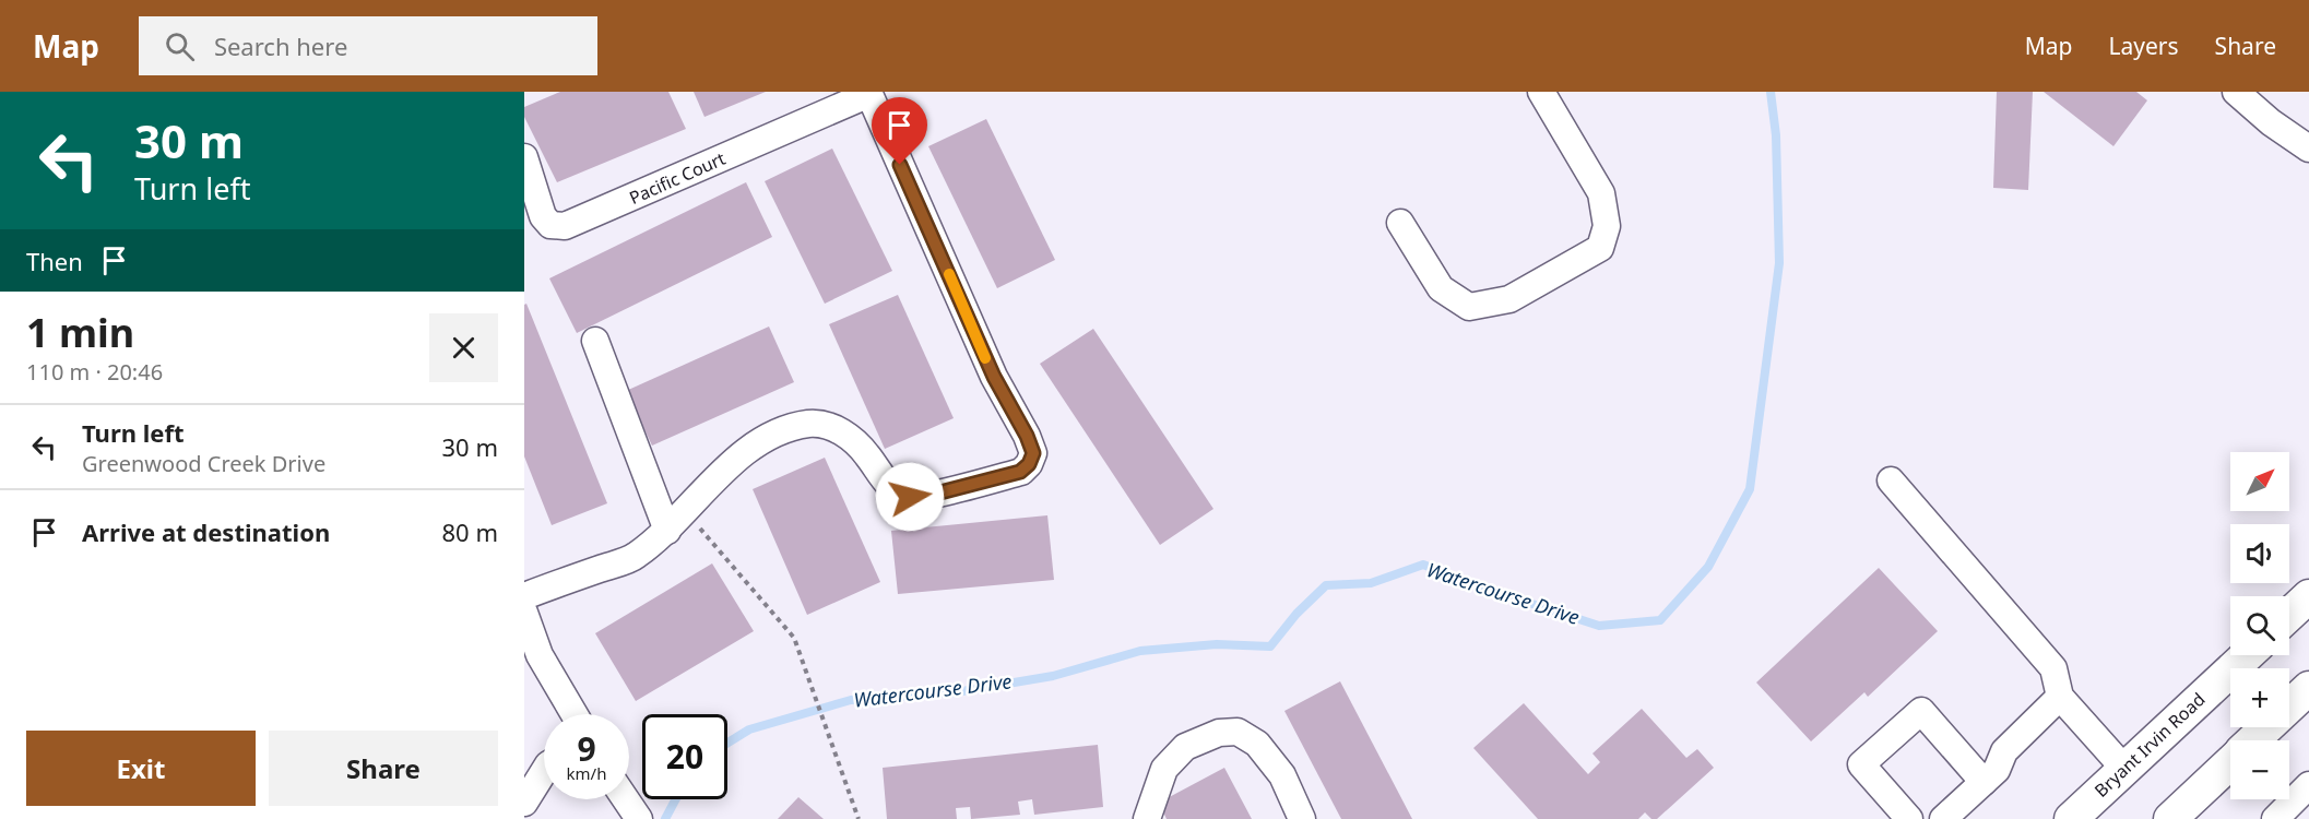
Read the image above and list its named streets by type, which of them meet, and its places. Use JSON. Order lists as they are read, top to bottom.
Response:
{
  "streets": {
    "main road": ["Bryant Irvin Road"],
    "street": ["Pacific Court"]
  },
  "water": ["Watercourse Drive"],
  "north": "top right",
  "page": {
    "header": "Map",
    "search": "Search here",
    "nav": ["Map", "Layers", "Share"],
    "turn": ["30 m", "Turn left"],
    "then": "Then",
    "heading": ["1 min", "110 m · 20:46"],
    "list": [
      {
        "name": "Turn left",
        "note": "Greenwood Creek Drive",
        "value": "30 m"
      },
      {
        "name": "Arrive at destination",
        "value": "80 m"
      }
    ],
    "map_buttons": ["+", "−"],
    "speed": "9 km/h",
    "limit": "20",
    "buttons": ["Exit", "Share"]
  }
}
